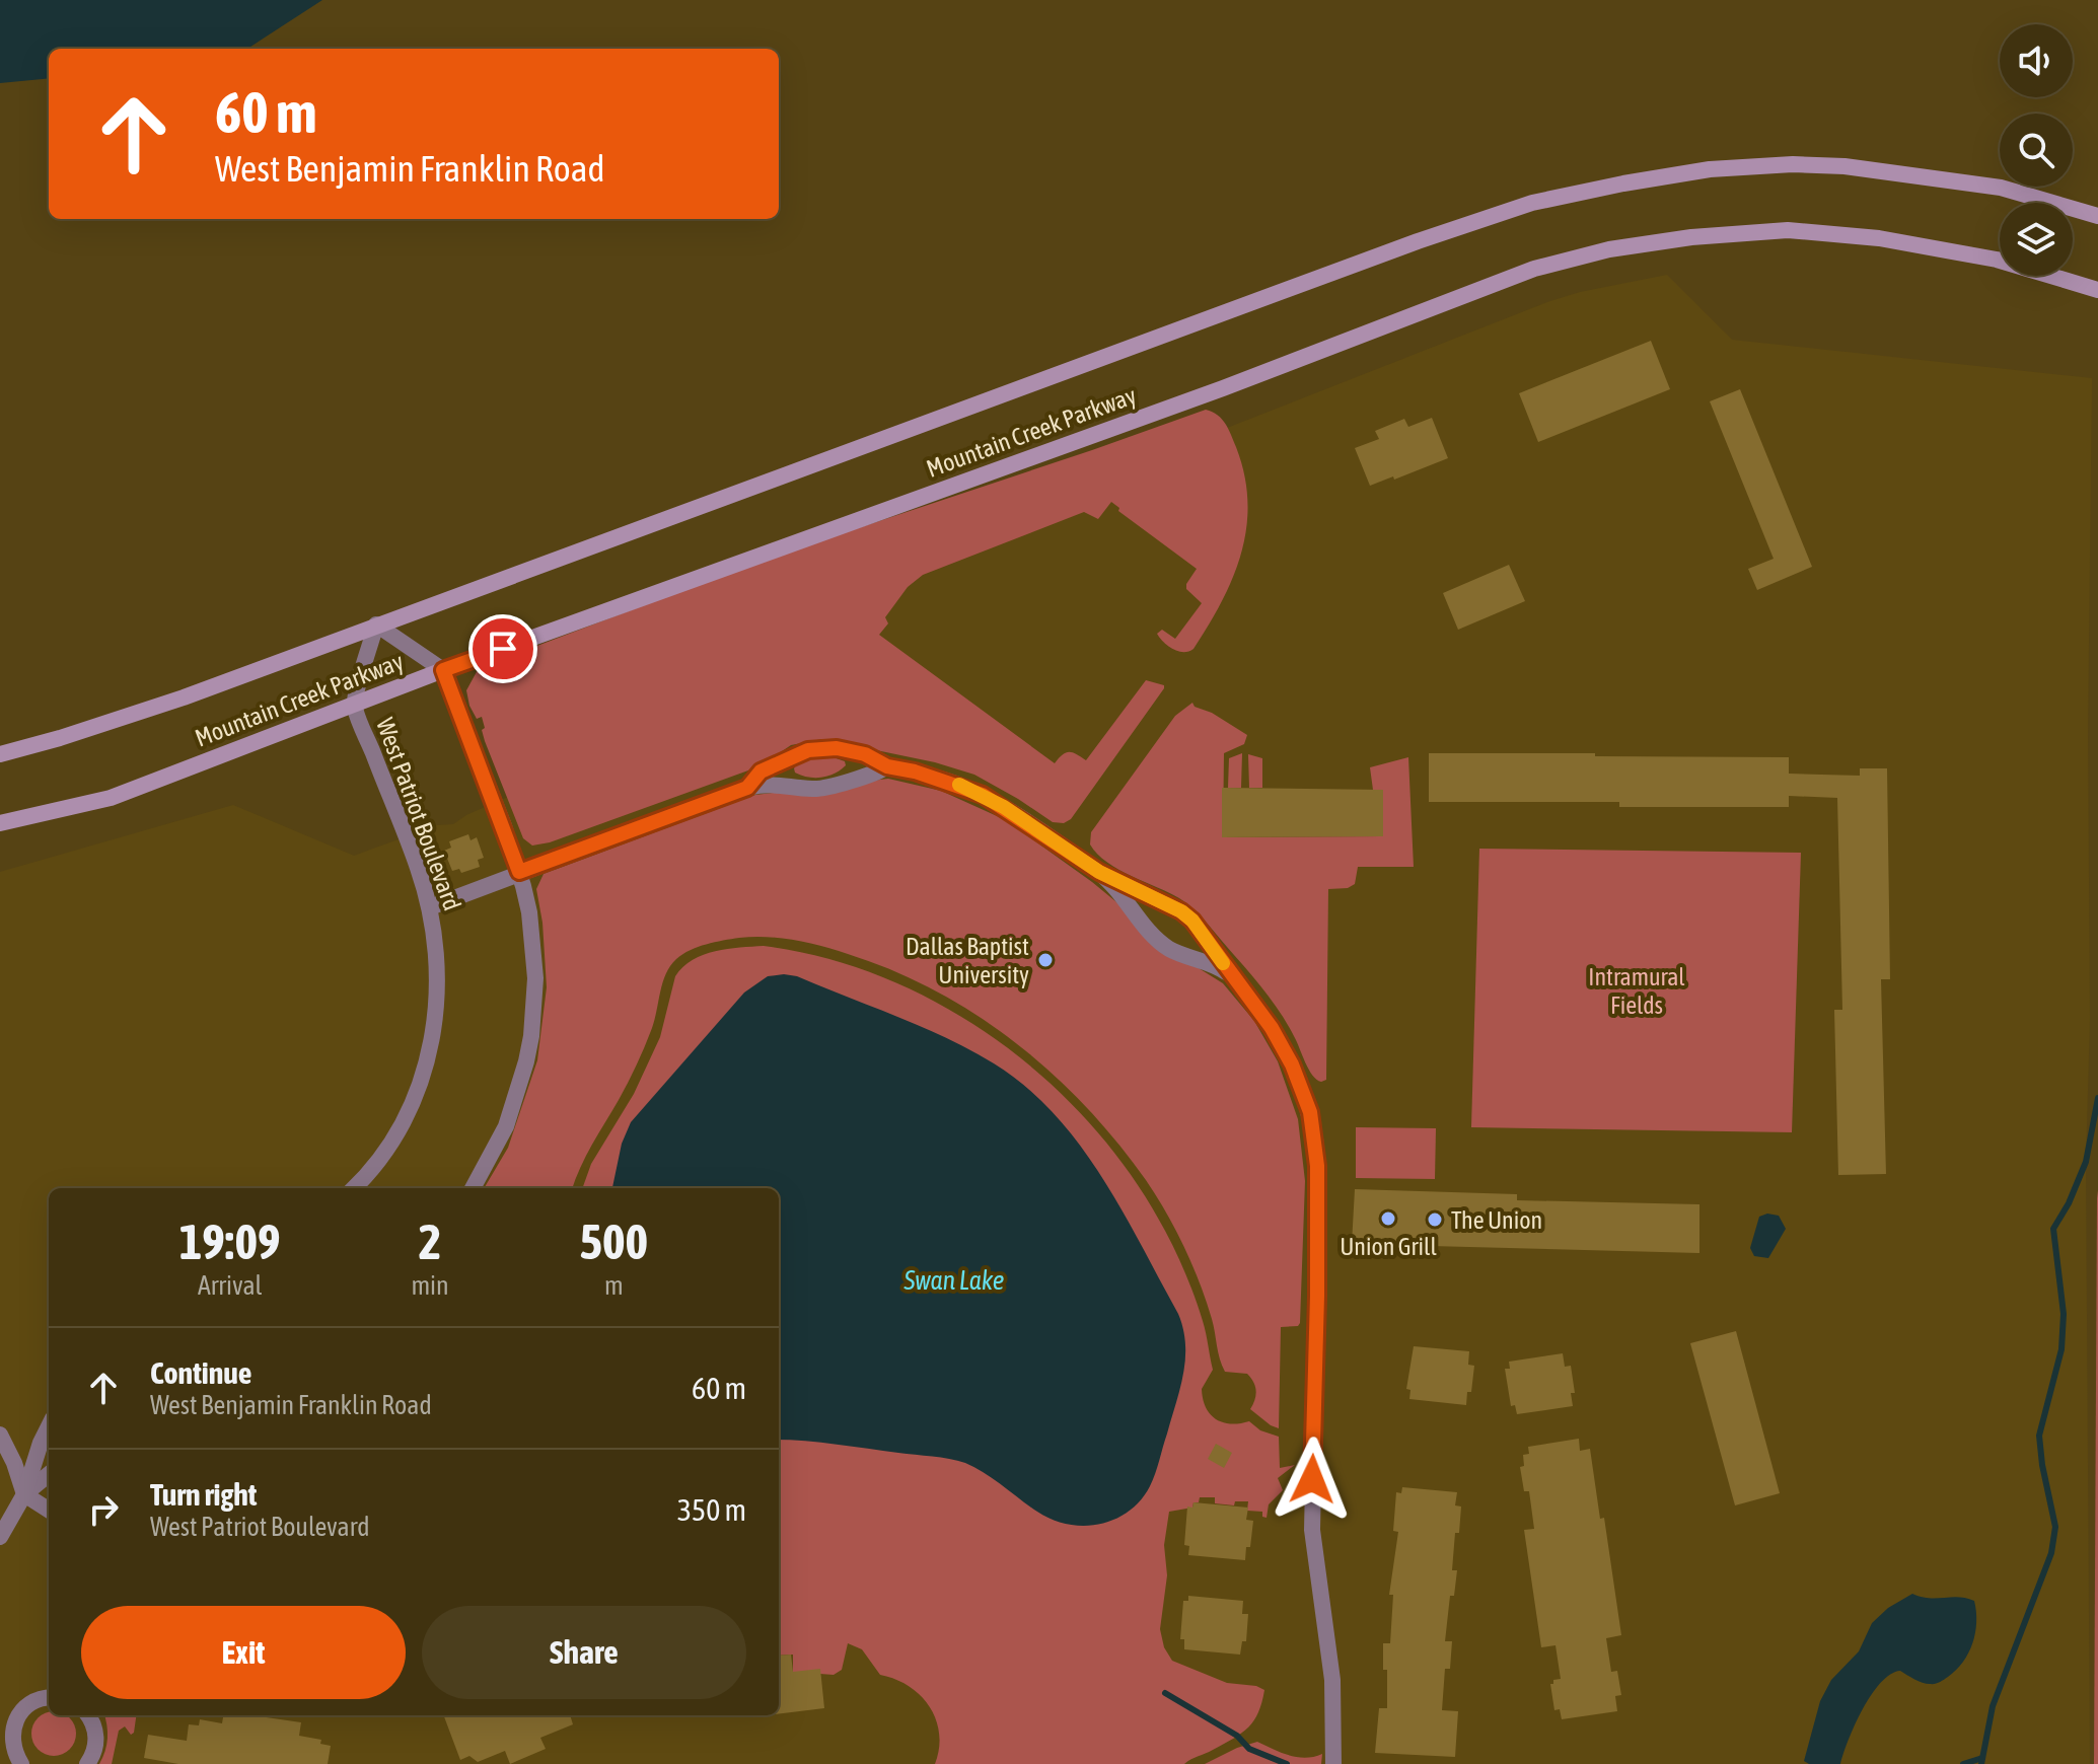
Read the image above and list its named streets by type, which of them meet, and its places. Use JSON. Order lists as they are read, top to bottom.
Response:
{
  "streets": {
    "main road": ["Mountain Creek Parkway"],
    "street": ["West Patriot Boulevard"]
  },
  "crossings": [
    ["Mountain Creek Parkway", "West Patriot Boulevard"]
  ],
  "water": ["Swan Lake"],
  "parks": ["Intramural Fields"],
  "places": ["Dallas Baptist University", "Union Grill", "The Union"],
  "page": {
    "turn": ["60 m", "West Benjamin Franklin Road"],
    "eta": [
      "19:09",
      "Arrival",
      "2",
      "min",
      "500",
      "m"
    ],
    "list": [
      {
        "name": "Continue",
        "note": "West Benjamin Franklin Road",
        "value": "60 m"
      },
      {
        "name": "Turn right",
        "note": "West Patriot Boulevard",
        "value": "350 m"
      }
    ],
    "buttons": ["Exit", "Share"]
  }
}
